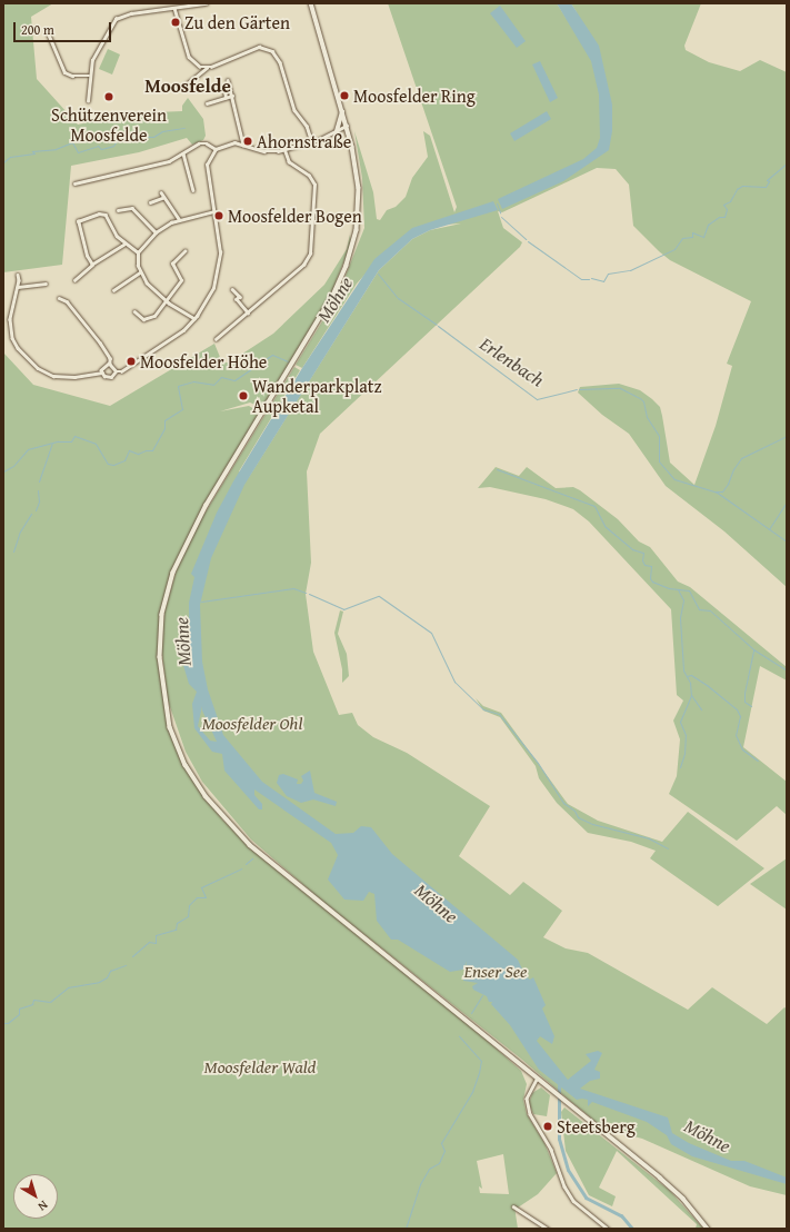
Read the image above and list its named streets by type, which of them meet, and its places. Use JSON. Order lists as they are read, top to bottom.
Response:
{
  "districts": ["Moosfelde"],
  "water": ["Möhne", "Erlenbach"],
  "parks": ["Moosfelder Ohl", "Enser See", "Moosfelder Wald"],
  "places": [
    "Zu den Gärten",
    "Moosfelder Ring",
    "Schützenverein Moosfelde",
    "Ahornstraße",
    "Moosfelder Bogen",
    "Moosfelder Höhe",
    "Wanderparkplatz Aupketal",
    "Steetsberg"
  ],
  "scale_bar": "200 m",
  "north": "bottom right"
}
